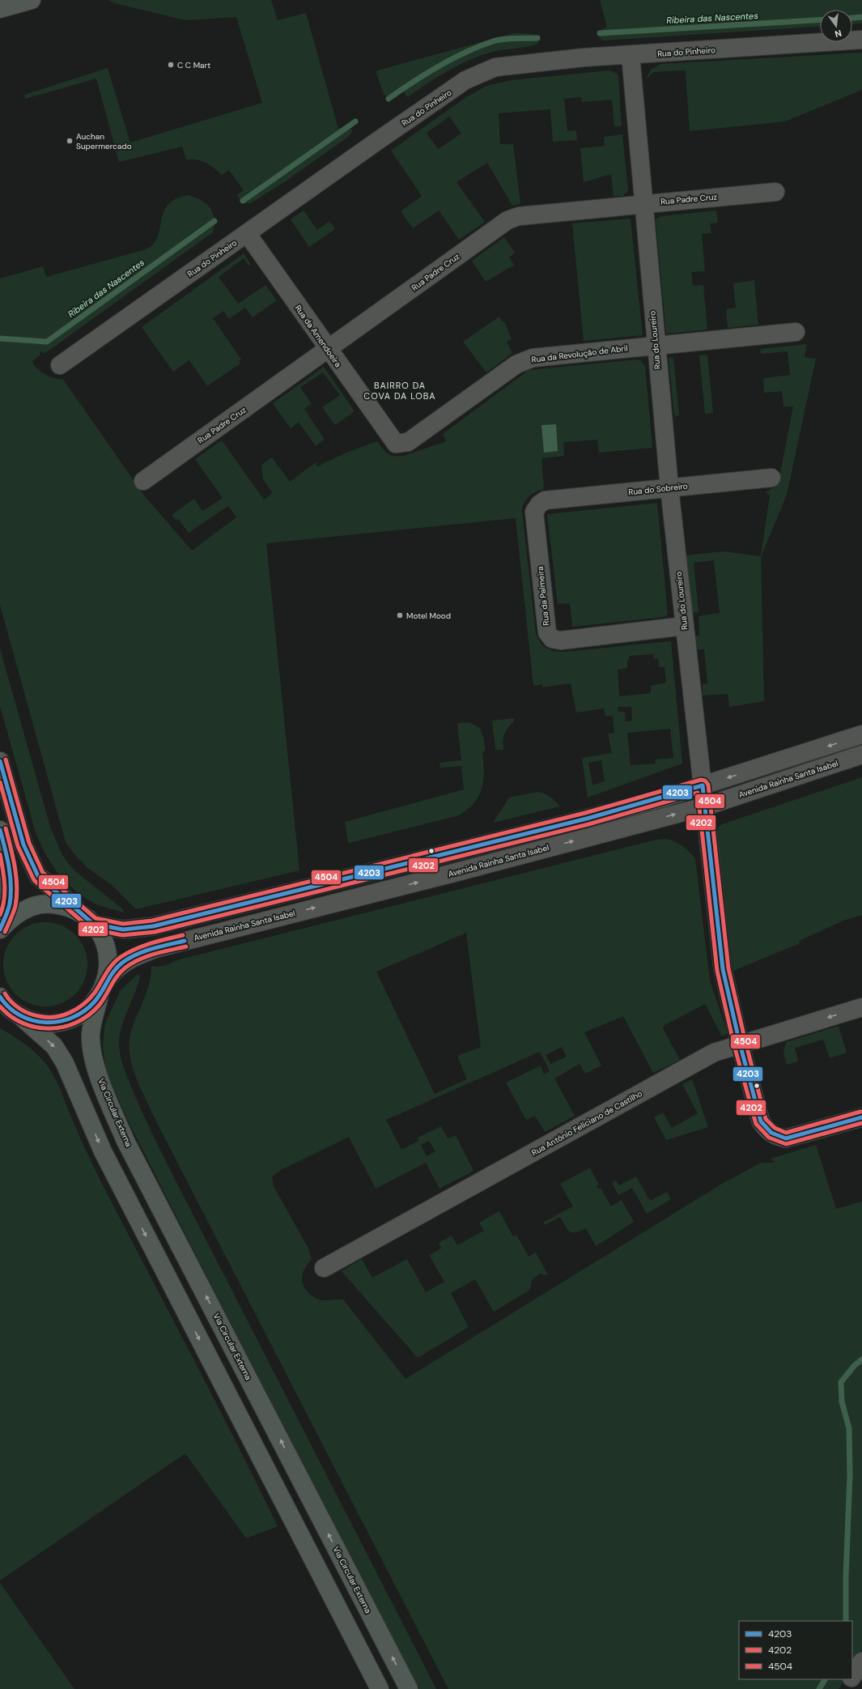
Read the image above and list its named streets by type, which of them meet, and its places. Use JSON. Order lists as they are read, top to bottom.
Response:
{
  "streets": {
    "main road": ["Via Circular Externa"],
    "street": [
      "Rua do Pinheiro",
      "Rua Padre Cruz",
      "Rua da Amendoeira",
      "Rua do Loureiro",
      "Rua da Revolução de Abril",
      "Rua do Sobreiro",
      "Rua da Palmeira",
      "Avenida Rainha Santa Isabel",
      "Rua António Feliciano de Castilho"
    ]
  },
  "crossings": [
    ["Rua do Pinheiro", "Rua da Amendoeira"],
    ["Rua do Pinheiro", "Rua do Loureiro"],
    ["Rua Padre Cruz", "Rua da Amendoeira"],
    ["Rua Padre Cruz", "Rua do Loureiro"],
    ["Rua da Amendoeira", "Rua da Revolução de Abril"],
    ["Rua do Loureiro", "Rua da Revolução de Abril"],
    ["Rua do Loureiro", "Rua do Sobreiro"],
    ["Rua do Loureiro", "Rua da Palmeira"],
    ["Rua do Loureiro", "Avenida Rainha Santa Isabel"],
    ["Rua do Loureiro", "Rua António Feliciano de Castilho"],
    ["Rua do Sobreiro", "Rua da Palmeira"],
    ["Avenida Rainha Santa Isabel", "Via Circular Externa"]
  ],
  "districts": ["BAIRRO DA COVA DA LOBA"],
  "water": ["Ribeira das Nascentes"],
  "places": ["C C Mart", "Auchan Supermercado", "Motel Mood"],
  "lines": ["transit line 4504", "transit line 4203", "transit line 4202"],
  "legend": ["4203", "4202", "4504"],
  "north": "bottom"
}
